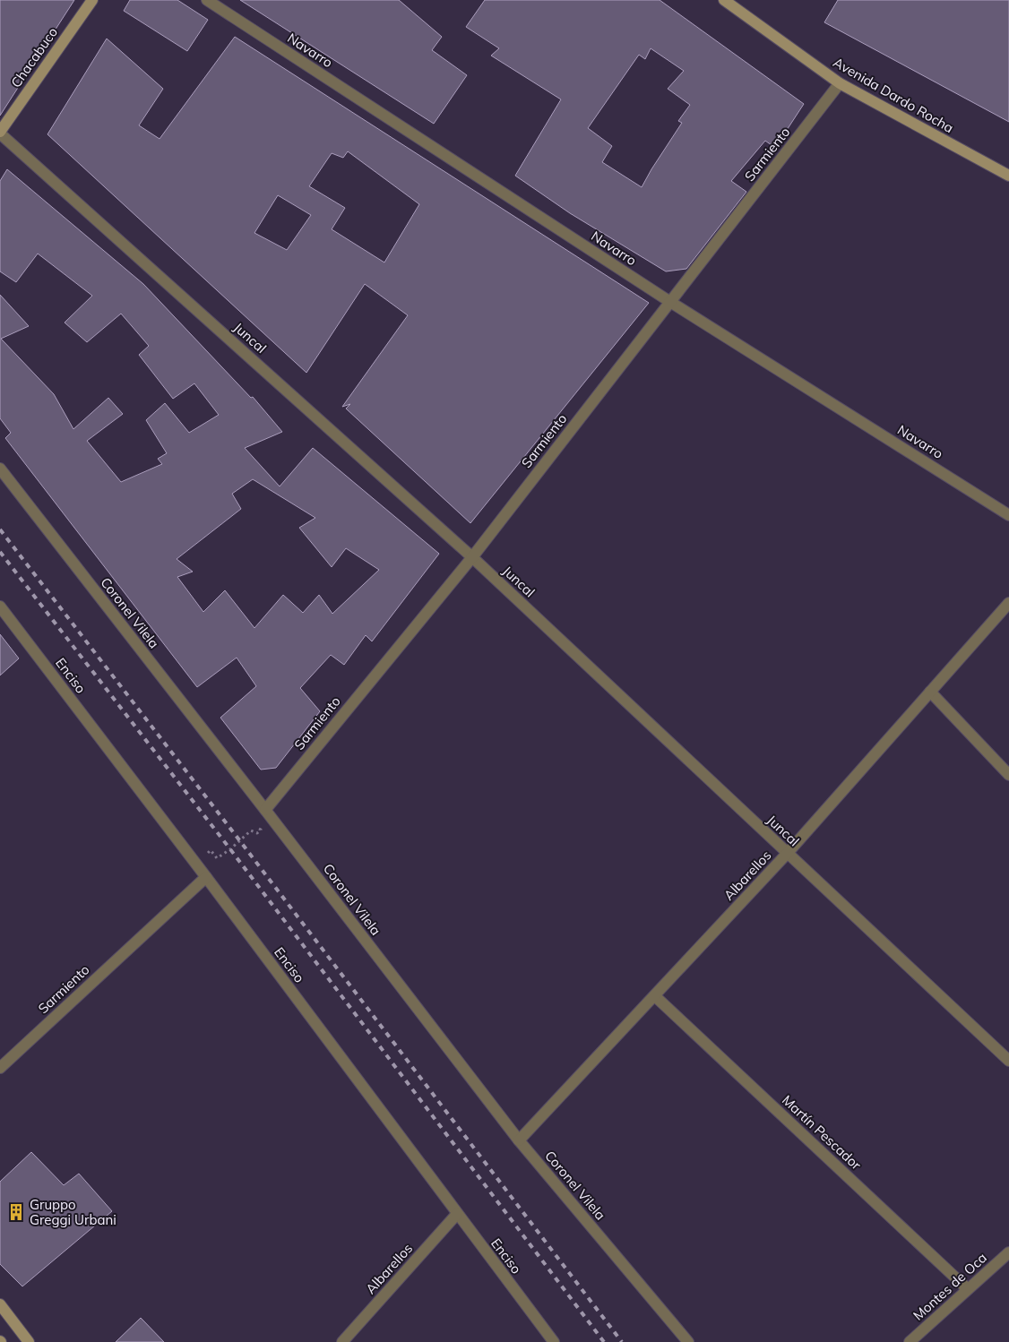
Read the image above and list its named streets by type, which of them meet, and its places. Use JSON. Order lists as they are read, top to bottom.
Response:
{
  "streets": {
    "main road": ["Chacabuco", "Avenida Dardo Rocha"],
    "street": [
      "Navarro",
      "Sarmiento",
      "Juncal",
      "Coronel Vilela",
      "Enciso",
      "Albarellos",
      "Martín Pescador",
      "Montes de Oca"
    ]
  },
  "crossings": [
    ["Navarro", "Sarmiento"],
    ["Chacabuco", "Juncal"],
    ["Avenida Dardo Rocha", "Sarmiento"],
    ["Sarmiento", "Juncal"],
    ["Sarmiento", "Coronel Vilela"],
    ["Sarmiento", "Enciso"],
    ["Juncal", "Albarellos"],
    ["Coronel Vilela", "Albarellos"],
    ["Enciso", "Albarellos"],
    ["Albarellos", "Martín Pescador"],
    ["Martín Pescador", "Montes de Oca"]
  ],
  "places": {
    "building": ["Gruppo Greggi Urbani"]
  }
}
